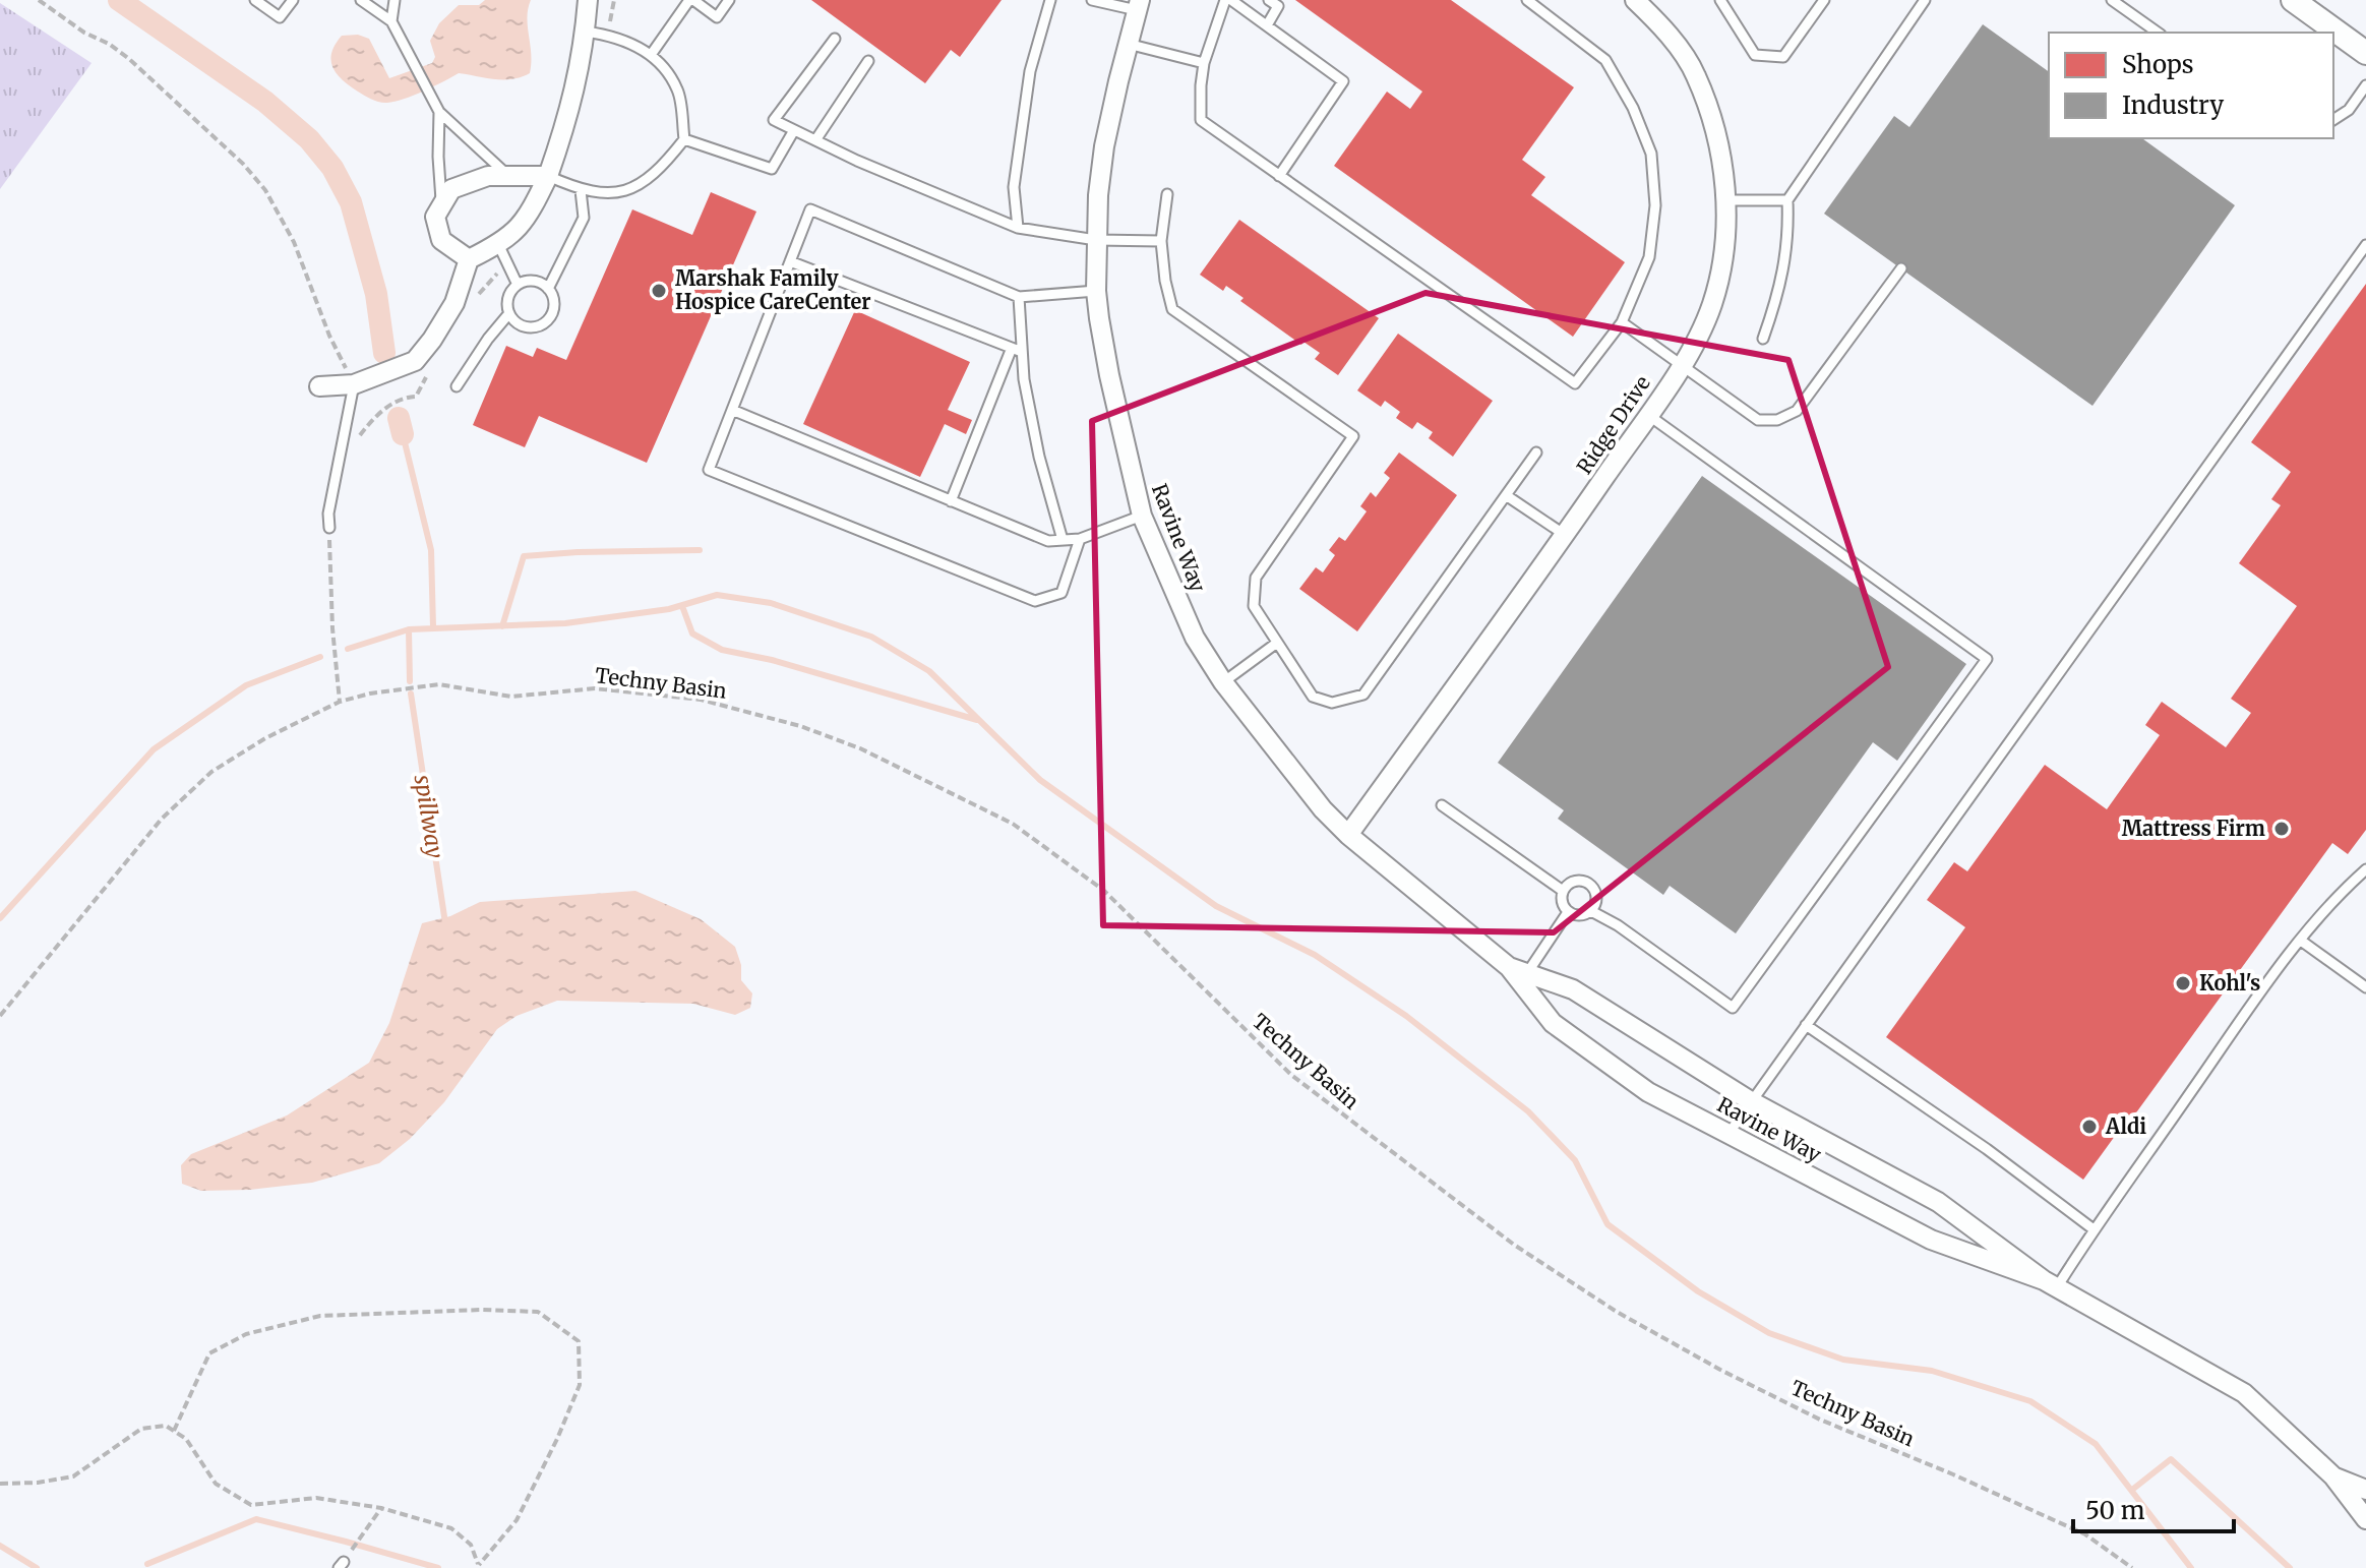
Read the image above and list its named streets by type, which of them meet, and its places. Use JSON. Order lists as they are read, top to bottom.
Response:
{
  "streets": {
    "street": ["Ridge Drive", "Ravine Way"],
    "path": ["Techny Basin"]
  },
  "crossings": [
    ["Ridge Drive", "Ravine Way"]
  ],
  "water": ["spillway"],
  "places": [
    "Marshak Family Hospice CareCenter",
    "Mattress Firm",
    "Kohl's",
    "Aldi"
  ],
  "legend": ["Shops", "Industry"],
  "scale_bar": "50 m"
}
